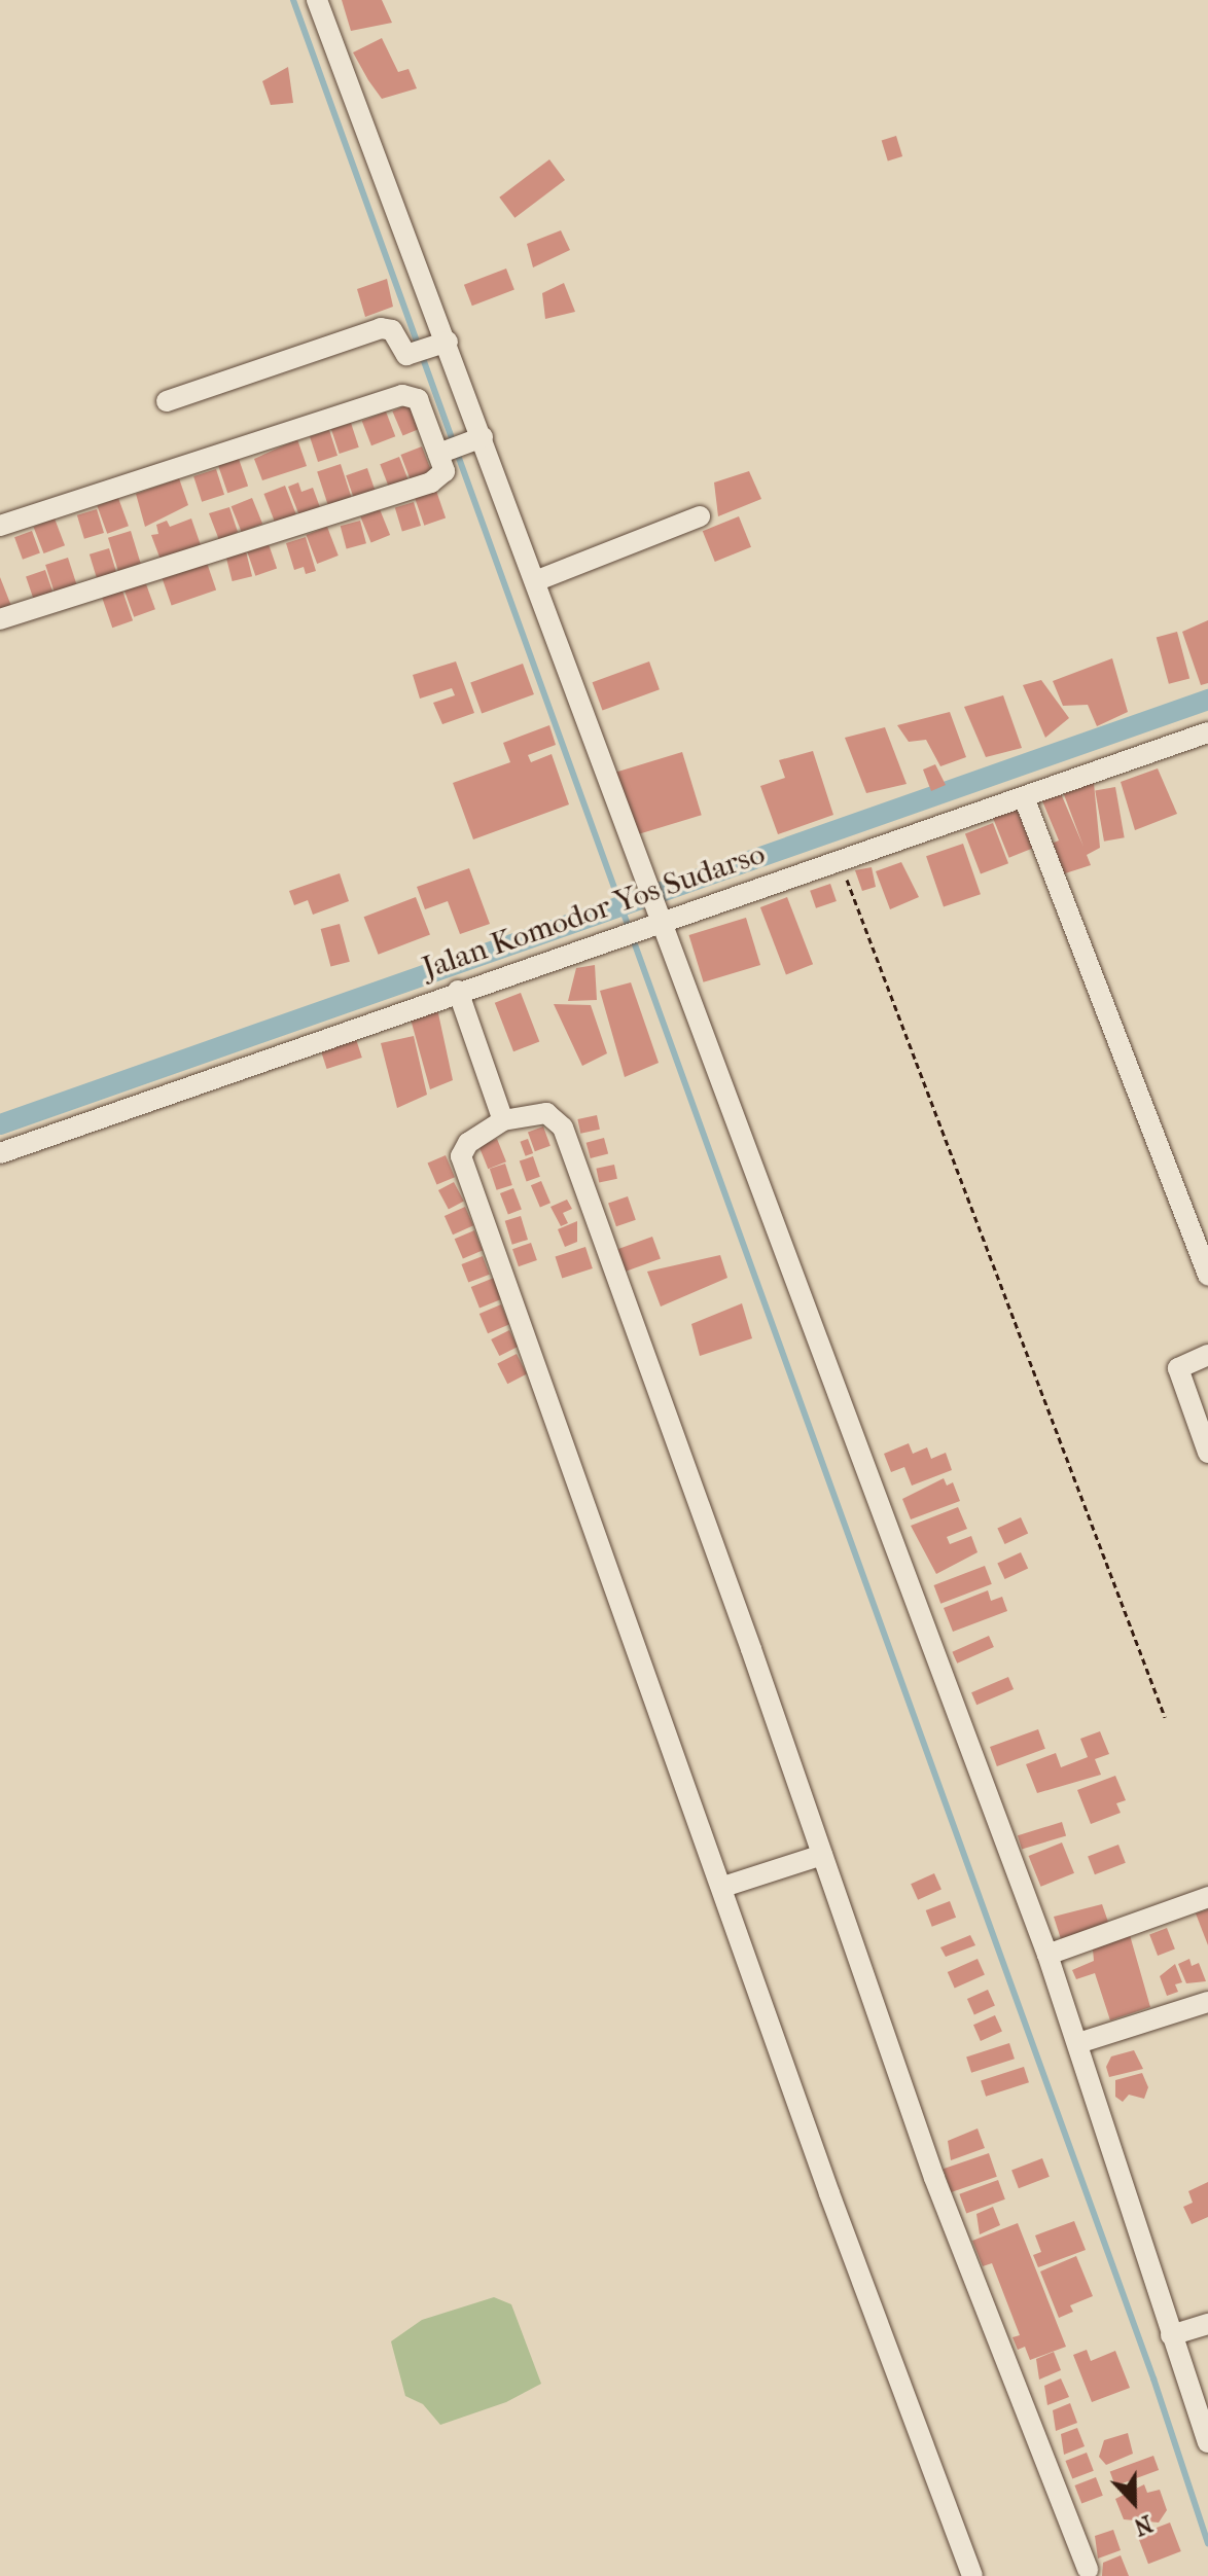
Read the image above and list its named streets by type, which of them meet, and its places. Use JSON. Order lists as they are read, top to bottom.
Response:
{
  "streets": {
    "street": ["Jalan Komodor Yos Sudarso"]
  },
  "north": "bottom"
}
